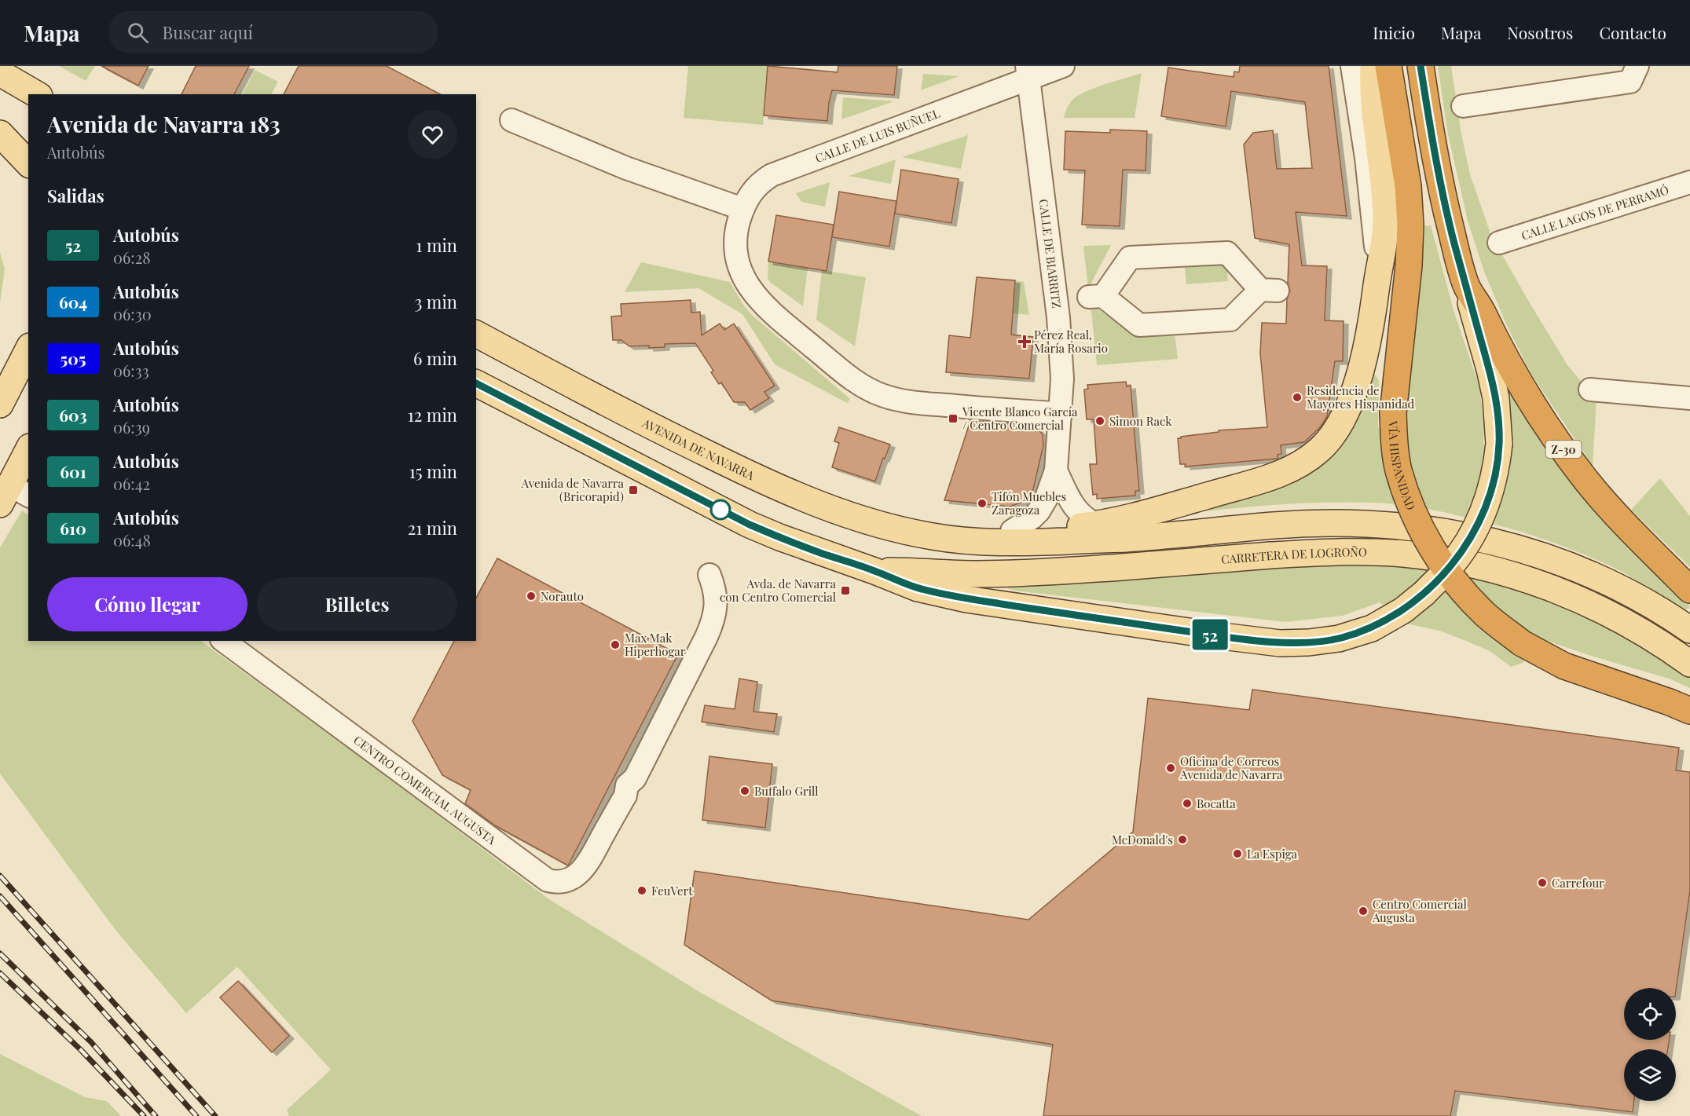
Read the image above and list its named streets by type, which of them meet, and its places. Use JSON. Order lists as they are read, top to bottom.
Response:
{
  "streets": {
    "highway": ["Z-30", "VÍA HISPANIDAD"],
    "main road": ["AVENIDA DE NAVARRA", "CARRETERA DE LOGROÑO"],
    "street": [
      "CALLE DE LUIS BUÑUEL",
      "CALLE LAGOS DE PERRAMÓ",
      "CALLE DE BIARRITZ",
      "CENTRO COMERCIAL AUGUSTA"
    ]
  },
  "crossings": [
    ["CALLE DE LUIS BUÑUEL", "CALLE DE BIARRITZ"],
    ["Z-30", "CARRETERA DE LOGROÑO"]
  ],
  "places": {
    "health": ["Pérez Real, María Rosario"],
    "other": [
      "Residencia de Mayores Hispanidad",
      "Simon Rack",
      "Tifón Muebles Zaragoza",
      "Norauto",
      "Max Mak Hiperhogar",
      "Oficina de Correos Avenida de Navarra",
      "Buffalo Grill",
      "Bocatta",
      "McDonald's",
      "La Espiga",
      "Carrefour",
      "FeuVert",
      "Centro Comercial Augusta"
    ],
    "transit": ["Vicente Blanco García / Centro Comercial", "Avenida de Navarra (Bricorapid)", "Avda. de Navarra con Centro Comercial"]
  },
  "lines": ["bus line 52"],
  "page": {
    "header": "Mapa",
    "search": "Buscar aquí",
    "nav": [
      "Inicio",
      "Mapa",
      "Nosotros",
      "Contacto"
    ],
    "on_map": "52",
    "heading": [
      ["Avenida de Navarra 183", "Autobús"],
      "Salidas"
    ],
    "list": [
      {
        "mark": "52",
        "name": "Autobús",
        "note": "06:28",
        "value": "1 min"
      },
      {
        "mark": "604",
        "name": "Autobús",
        "note": "06:30",
        "value": "3 min"
      },
      {
        "mark": "505",
        "name": "Autobús",
        "note": "06:33",
        "value": "6 min"
      },
      {
        "mark": "603",
        "name": "Autobús",
        "note": "06:39",
        "value": "12 min"
      },
      {
        "mark": "601",
        "name": "Autobús",
        "note": "06:42",
        "value": "15 min"
      },
      {
        "mark": "610",
        "name": "Autobús",
        "note": "06:48",
        "value": "21 min"
      }
    ],
    "buttons": ["Cómo llegar", "Billetes"]
  }
}
